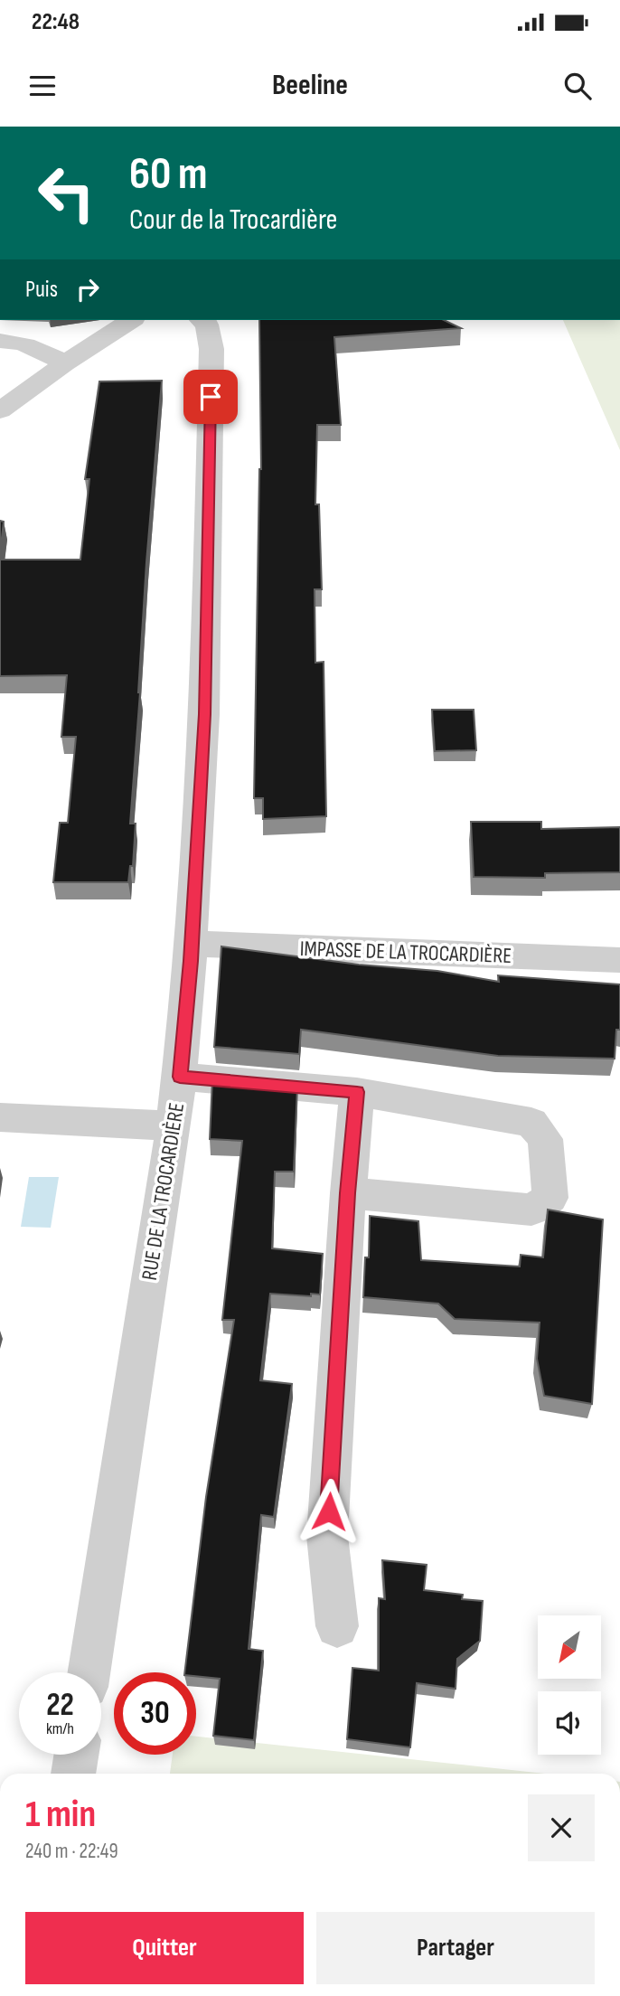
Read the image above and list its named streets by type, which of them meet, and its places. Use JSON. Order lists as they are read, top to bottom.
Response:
{
  "streets": {
    "street": ["IMPASSE DE LA TROCARDIÈRE", "RUE DE LA TROCARDIÈRE"]
  },
  "crossings": [
    ["IMPASSE DE LA TROCARDIÈRE", "RUE DE LA TROCARDIÈRE"]
  ],
  "north": "bottom left",
  "page": {
    "status": "22:48",
    "header": "Beeline",
    "turn": ["60 m", "Cour de la Trocardière"],
    "then": "Puis",
    "speed": "22 km/h",
    "limit": "30",
    "heading": ["1 min", "240 m · 22:49"],
    "buttons": ["Quitter", "Partager"]
  }
}
